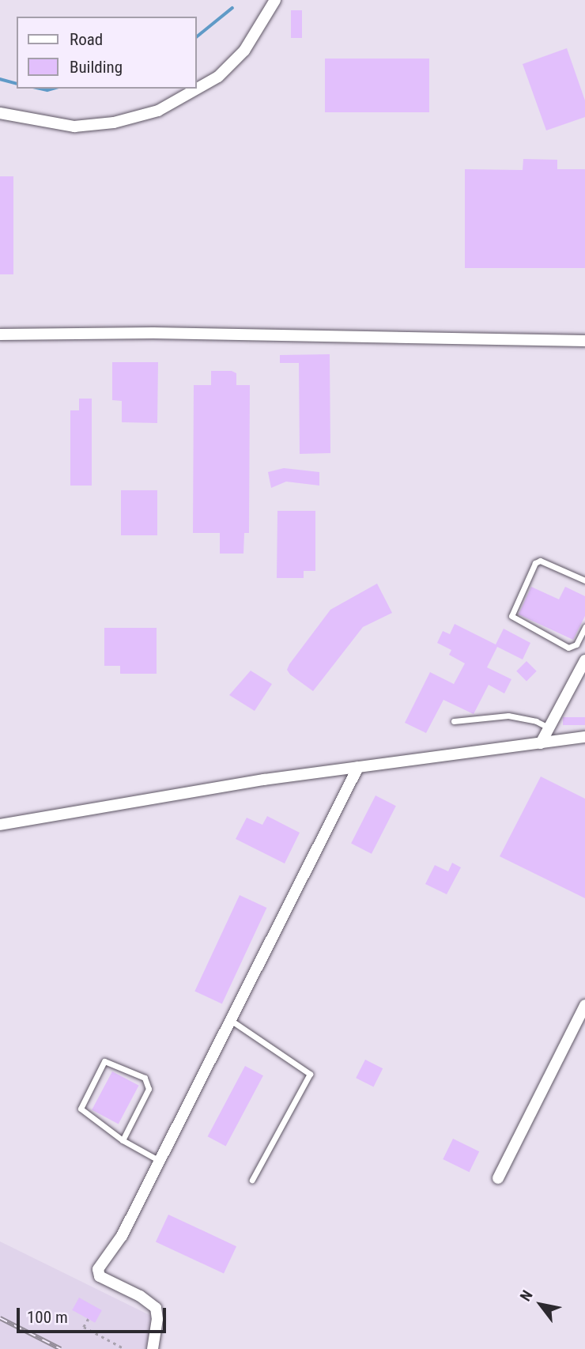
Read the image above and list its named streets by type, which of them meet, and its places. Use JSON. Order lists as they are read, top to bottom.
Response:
{
  "legend": ["Road", "Building"],
  "scale_bar": "100 m",
  "north": "top left"
}
